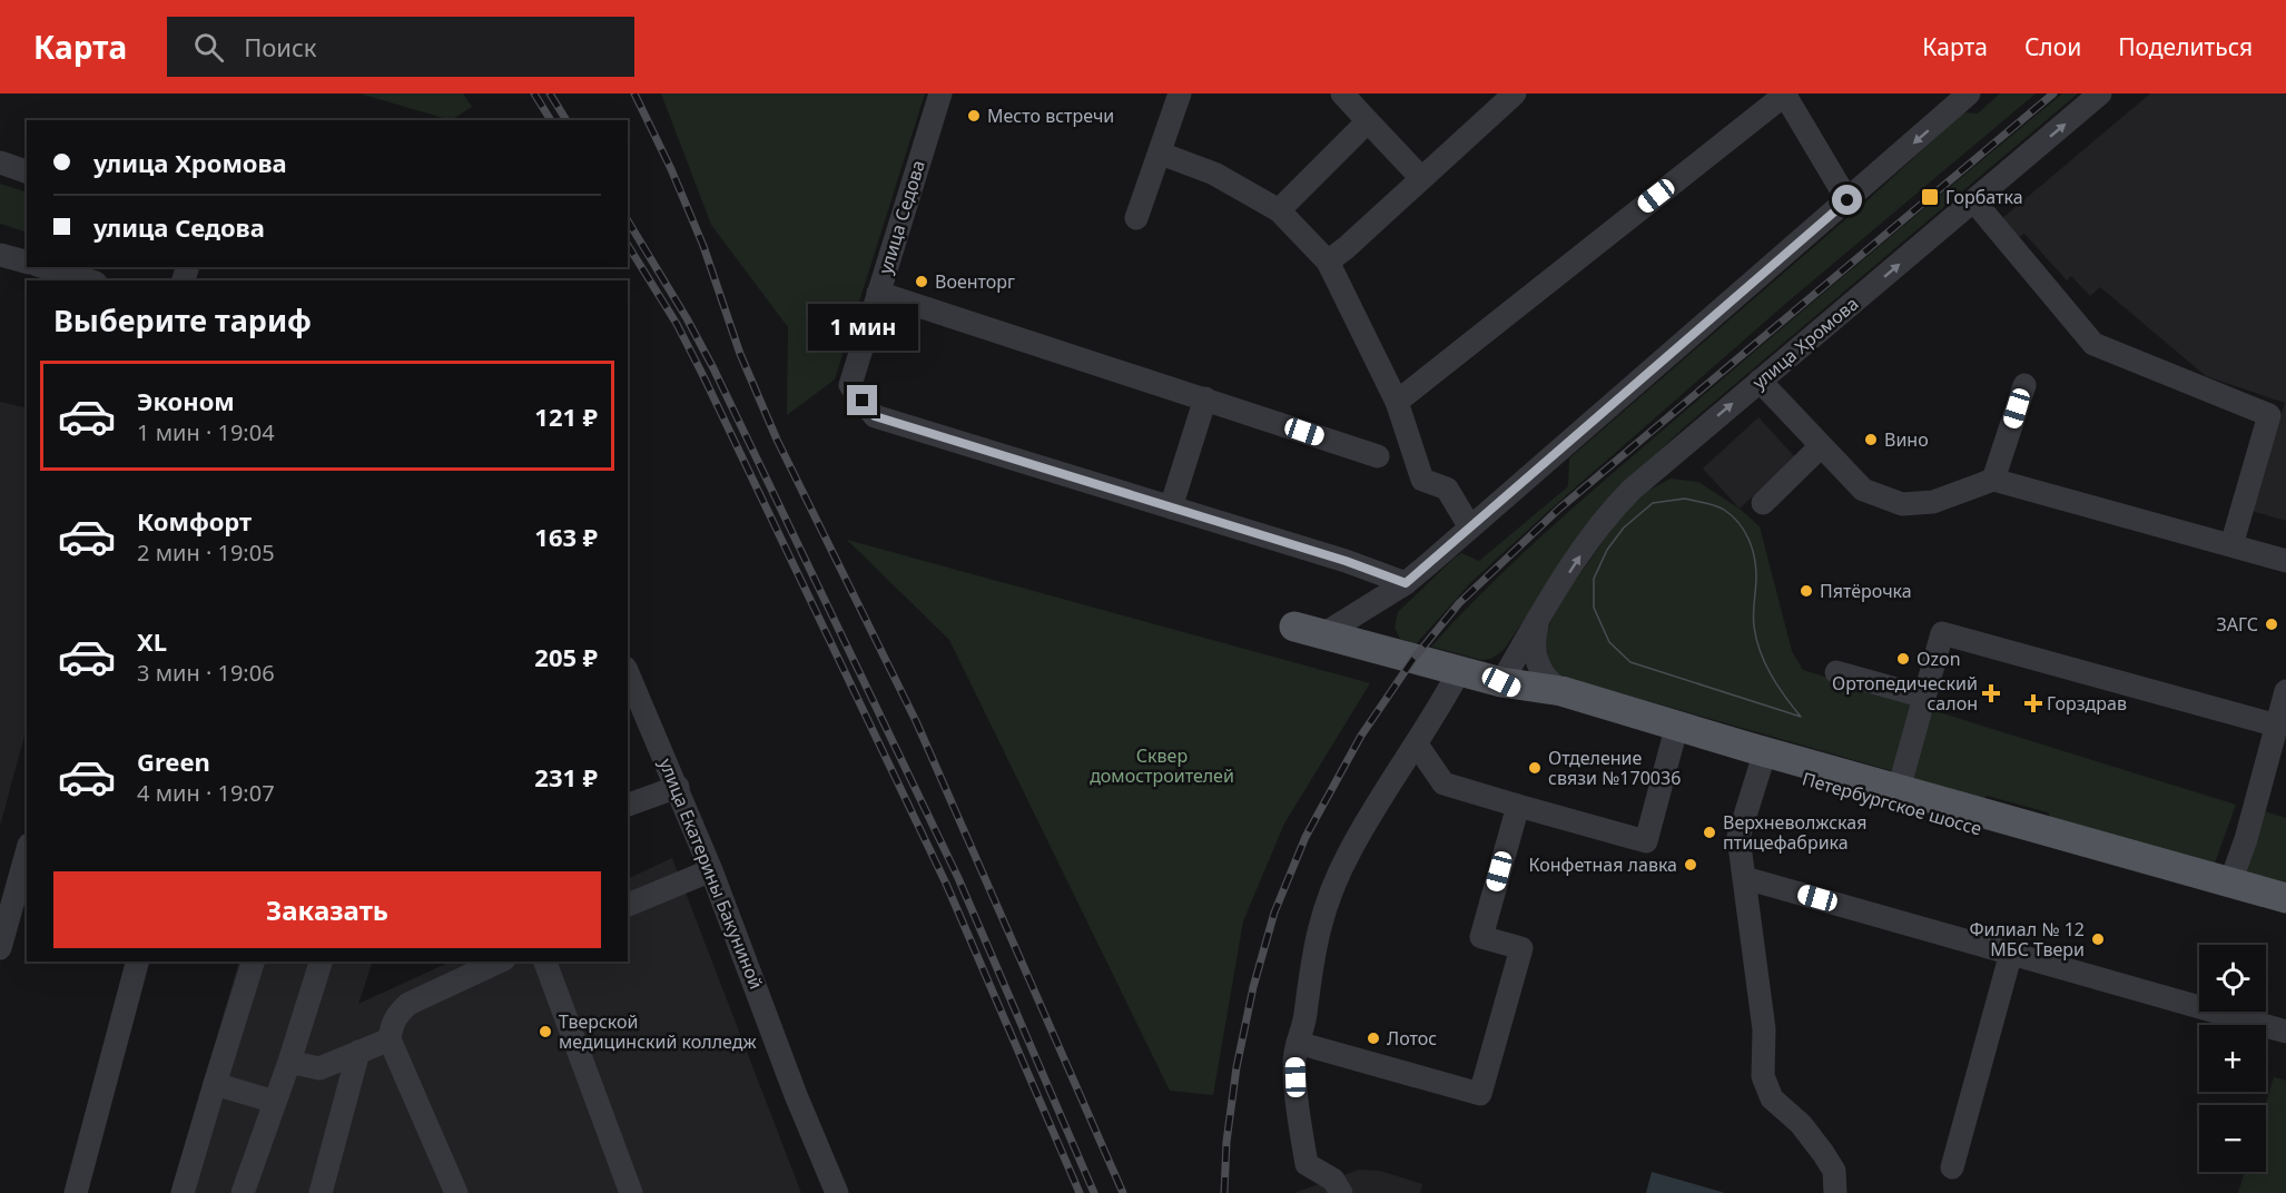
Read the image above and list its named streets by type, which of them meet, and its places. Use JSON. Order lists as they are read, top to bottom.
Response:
{
  "streets": {
    "main road": ["Петербургское шоссе"],
    "street": ["улица Седова", "улица Хромова", "улица Екатерины Бакуниной"]
  },
  "crossings": [
    ["улица Хромова", "Петербургское шоссе"]
  ],
  "parks": ["Сквер домостроителей"],
  "places": {
    "other": [
      "Место встречи",
      "Военторг",
      "Вино",
      "Пятёрочка",
      "ЗАГС",
      "Ozon",
      "Отделение связи №170036",
      "Верхневолжская птицефабрика",
      "Конфетная лавка",
      "Филиал № 12 МБС Твери",
      "Тверской медицинский колледж",
      "Лотос"
    ],
    "transit": ["Горбатка"],
    "health": ["Ортопедический салон", "Горздрав"]
  },
  "page": {
    "header": "Карта",
    "search": "Поиск",
    "nav": ["Карта", "Слои", "Поделиться"],
    "banner": ["улица Хромова", "улица Седова"],
    "heading": "Выберите тариф",
    "bubble": "1 мин",
    "list": [
      {
        "name": "Эконом",
        "note": "1 мин · 19:04",
        "value": "121 ₽"
      },
      {
        "name": "Комфорт",
        "note": "2 мин · 19:05",
        "value": "163 ₽"
      },
      {
        "name": "XL",
        "note": "3 мин · 19:06",
        "value": "205 ₽"
      },
      {
        "name": "Green",
        "note": "4 мин · 19:07",
        "value": "231 ₽"
      }
    ],
    "buttons": "Заказать",
    "map_buttons": ["+", "−"]
  }
}
